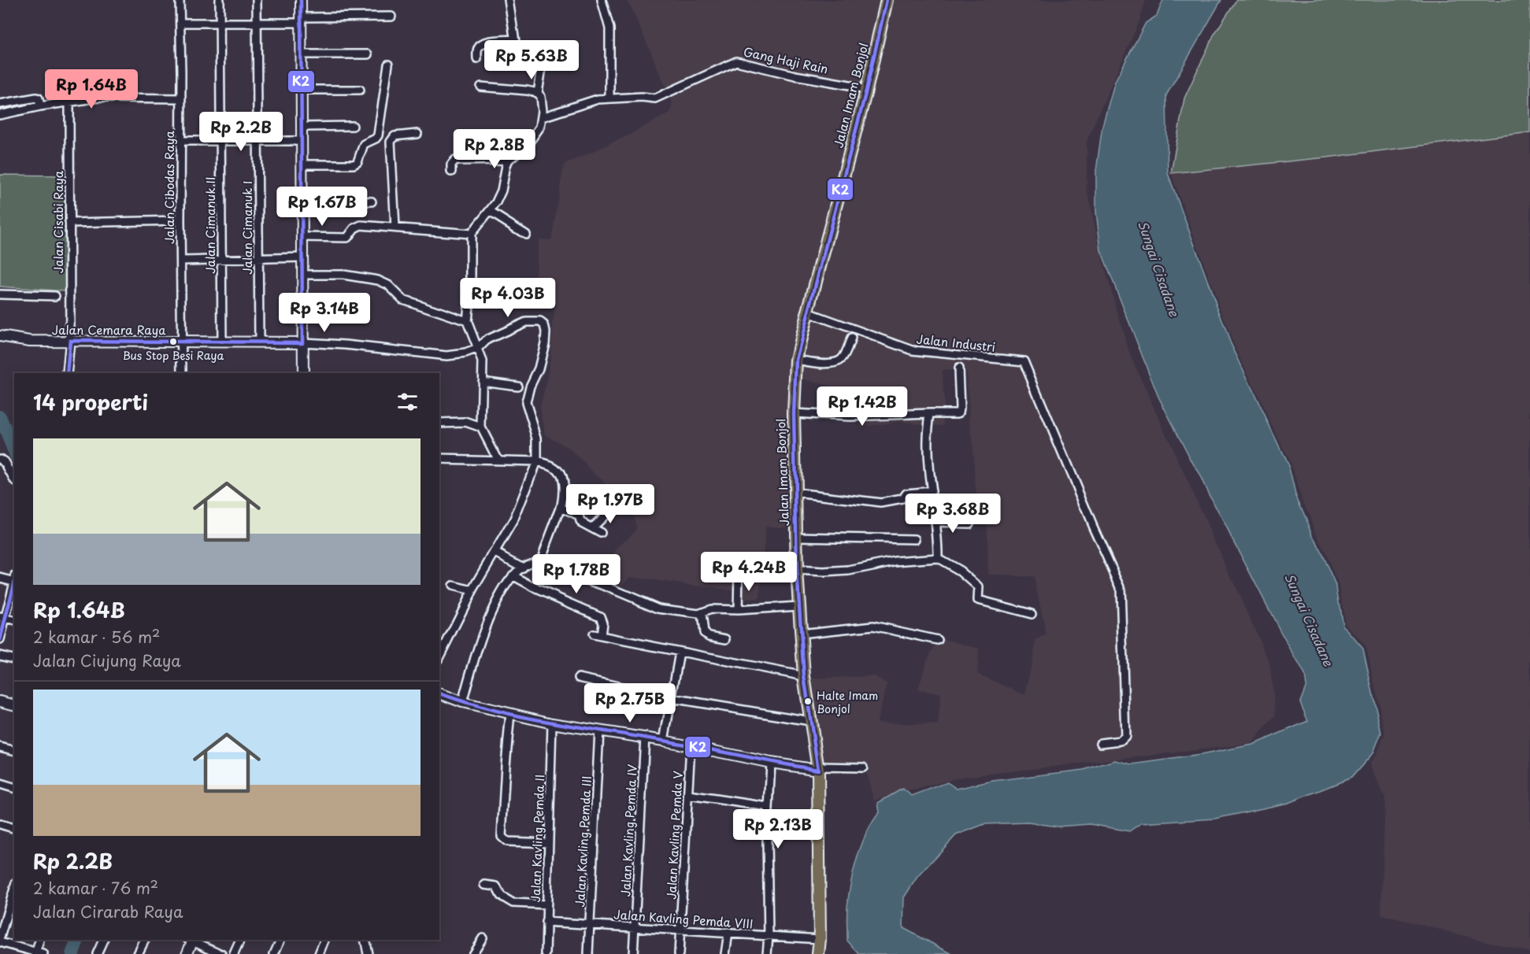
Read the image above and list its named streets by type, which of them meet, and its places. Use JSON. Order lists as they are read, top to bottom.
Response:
{
  "streets": {
    "main road": ["Jalan Imam Bonjol"],
    "street": [
      "Gang Haji Rain",
      "Jalan Cibodas Raya",
      "Jalan Cisabi Raya",
      "Jalan Cimanuk II",
      "Jalan Cimanuk I",
      "Jalan Cemara Raya",
      "Jalan Industri",
      "Jalan Kavling Pemda IV",
      "Jalan Kavling Pemda V",
      "Jalan Kavling Pemda II",
      "Jalan Kavling Pemda III",
      "Jalan Kavling Pemda VIII"
    ]
  },
  "crossings": [
    ["Gang Haji Rain", "Jalan Imam Bonjol"],
    ["Jalan Imam Bonjol", "Jalan Industri"],
    ["Jalan Imam Bonjol", "Jalan Kavling Pemda VIII"],
    ["Jalan Cibodas Raya", "Jalan Cemara Raya"],
    ["Jalan Cisabi Raya", "Jalan Cemara Raya"],
    ["Jalan Cimanuk II", "Jalan Cemara Raya"],
    ["Jalan Cimanuk I", "Jalan Cemara Raya"],
    ["Jalan Kavling Pemda IV", "Jalan Kavling Pemda VIII"],
    ["Jalan Kavling Pemda V", "Jalan Kavling Pemda VIII"],
    ["Jalan Kavling Pemda II", "Jalan Kavling Pemda VIII"],
    ["Jalan Kavling Pemda III", "Jalan Kavling Pemda VIII"]
  ],
  "water": ["Sungai Cisadane"],
  "places": ["Bus Stop Besi Raya", "Halte Imam Bonjol"],
  "lines": ["transit line K2"],
  "page": {
    "price": [
      "Rp 5.63B",
      "Rp 1.64B",
      "Rp 2.2B",
      "Rp 2.8B",
      "Rp 1.67B",
      "Rp 4.03B",
      "Rp 3.14B",
      "Rp 1.42B",
      "Rp 1.97B",
      "Rp 3.68B",
      "Rp 4.24B",
      "Rp 1.78B",
      "Rp 2.75B",
      "Rp 2.13B"
    ],
    "heading": "14 properti",
    "list": [
      {
        "name": "Rp 1.64B",
        "note": "2 kamar · 56 m² · Jalan Ciujung Raya"
      },
      {
        "name": "Rp 2.2B",
        "note": "2 kamar · 76 m² · Jalan Cirarab Raya"
      }
    ]
  }
}
